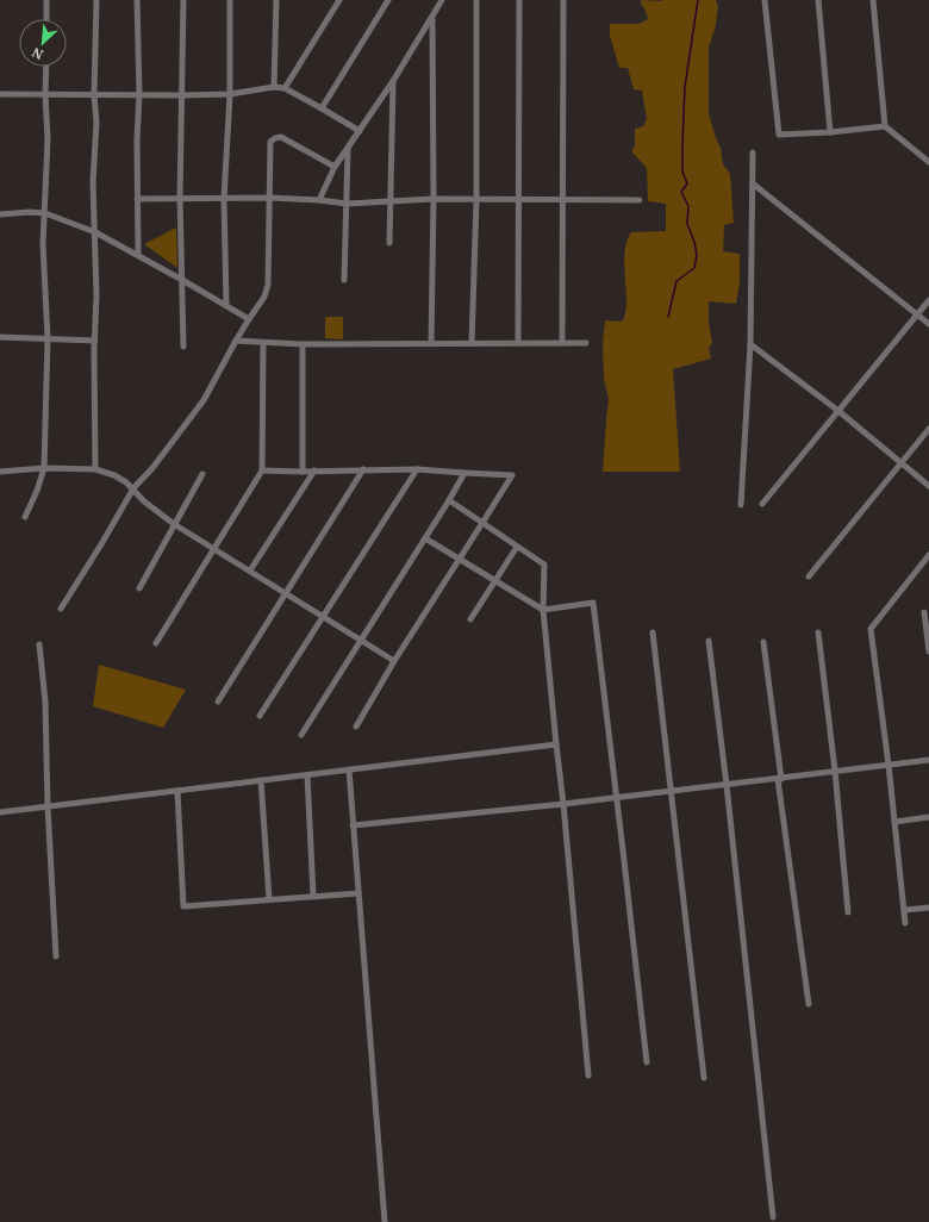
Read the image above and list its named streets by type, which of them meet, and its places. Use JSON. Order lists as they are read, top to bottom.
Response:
{
  "north": "bottom left"
}
